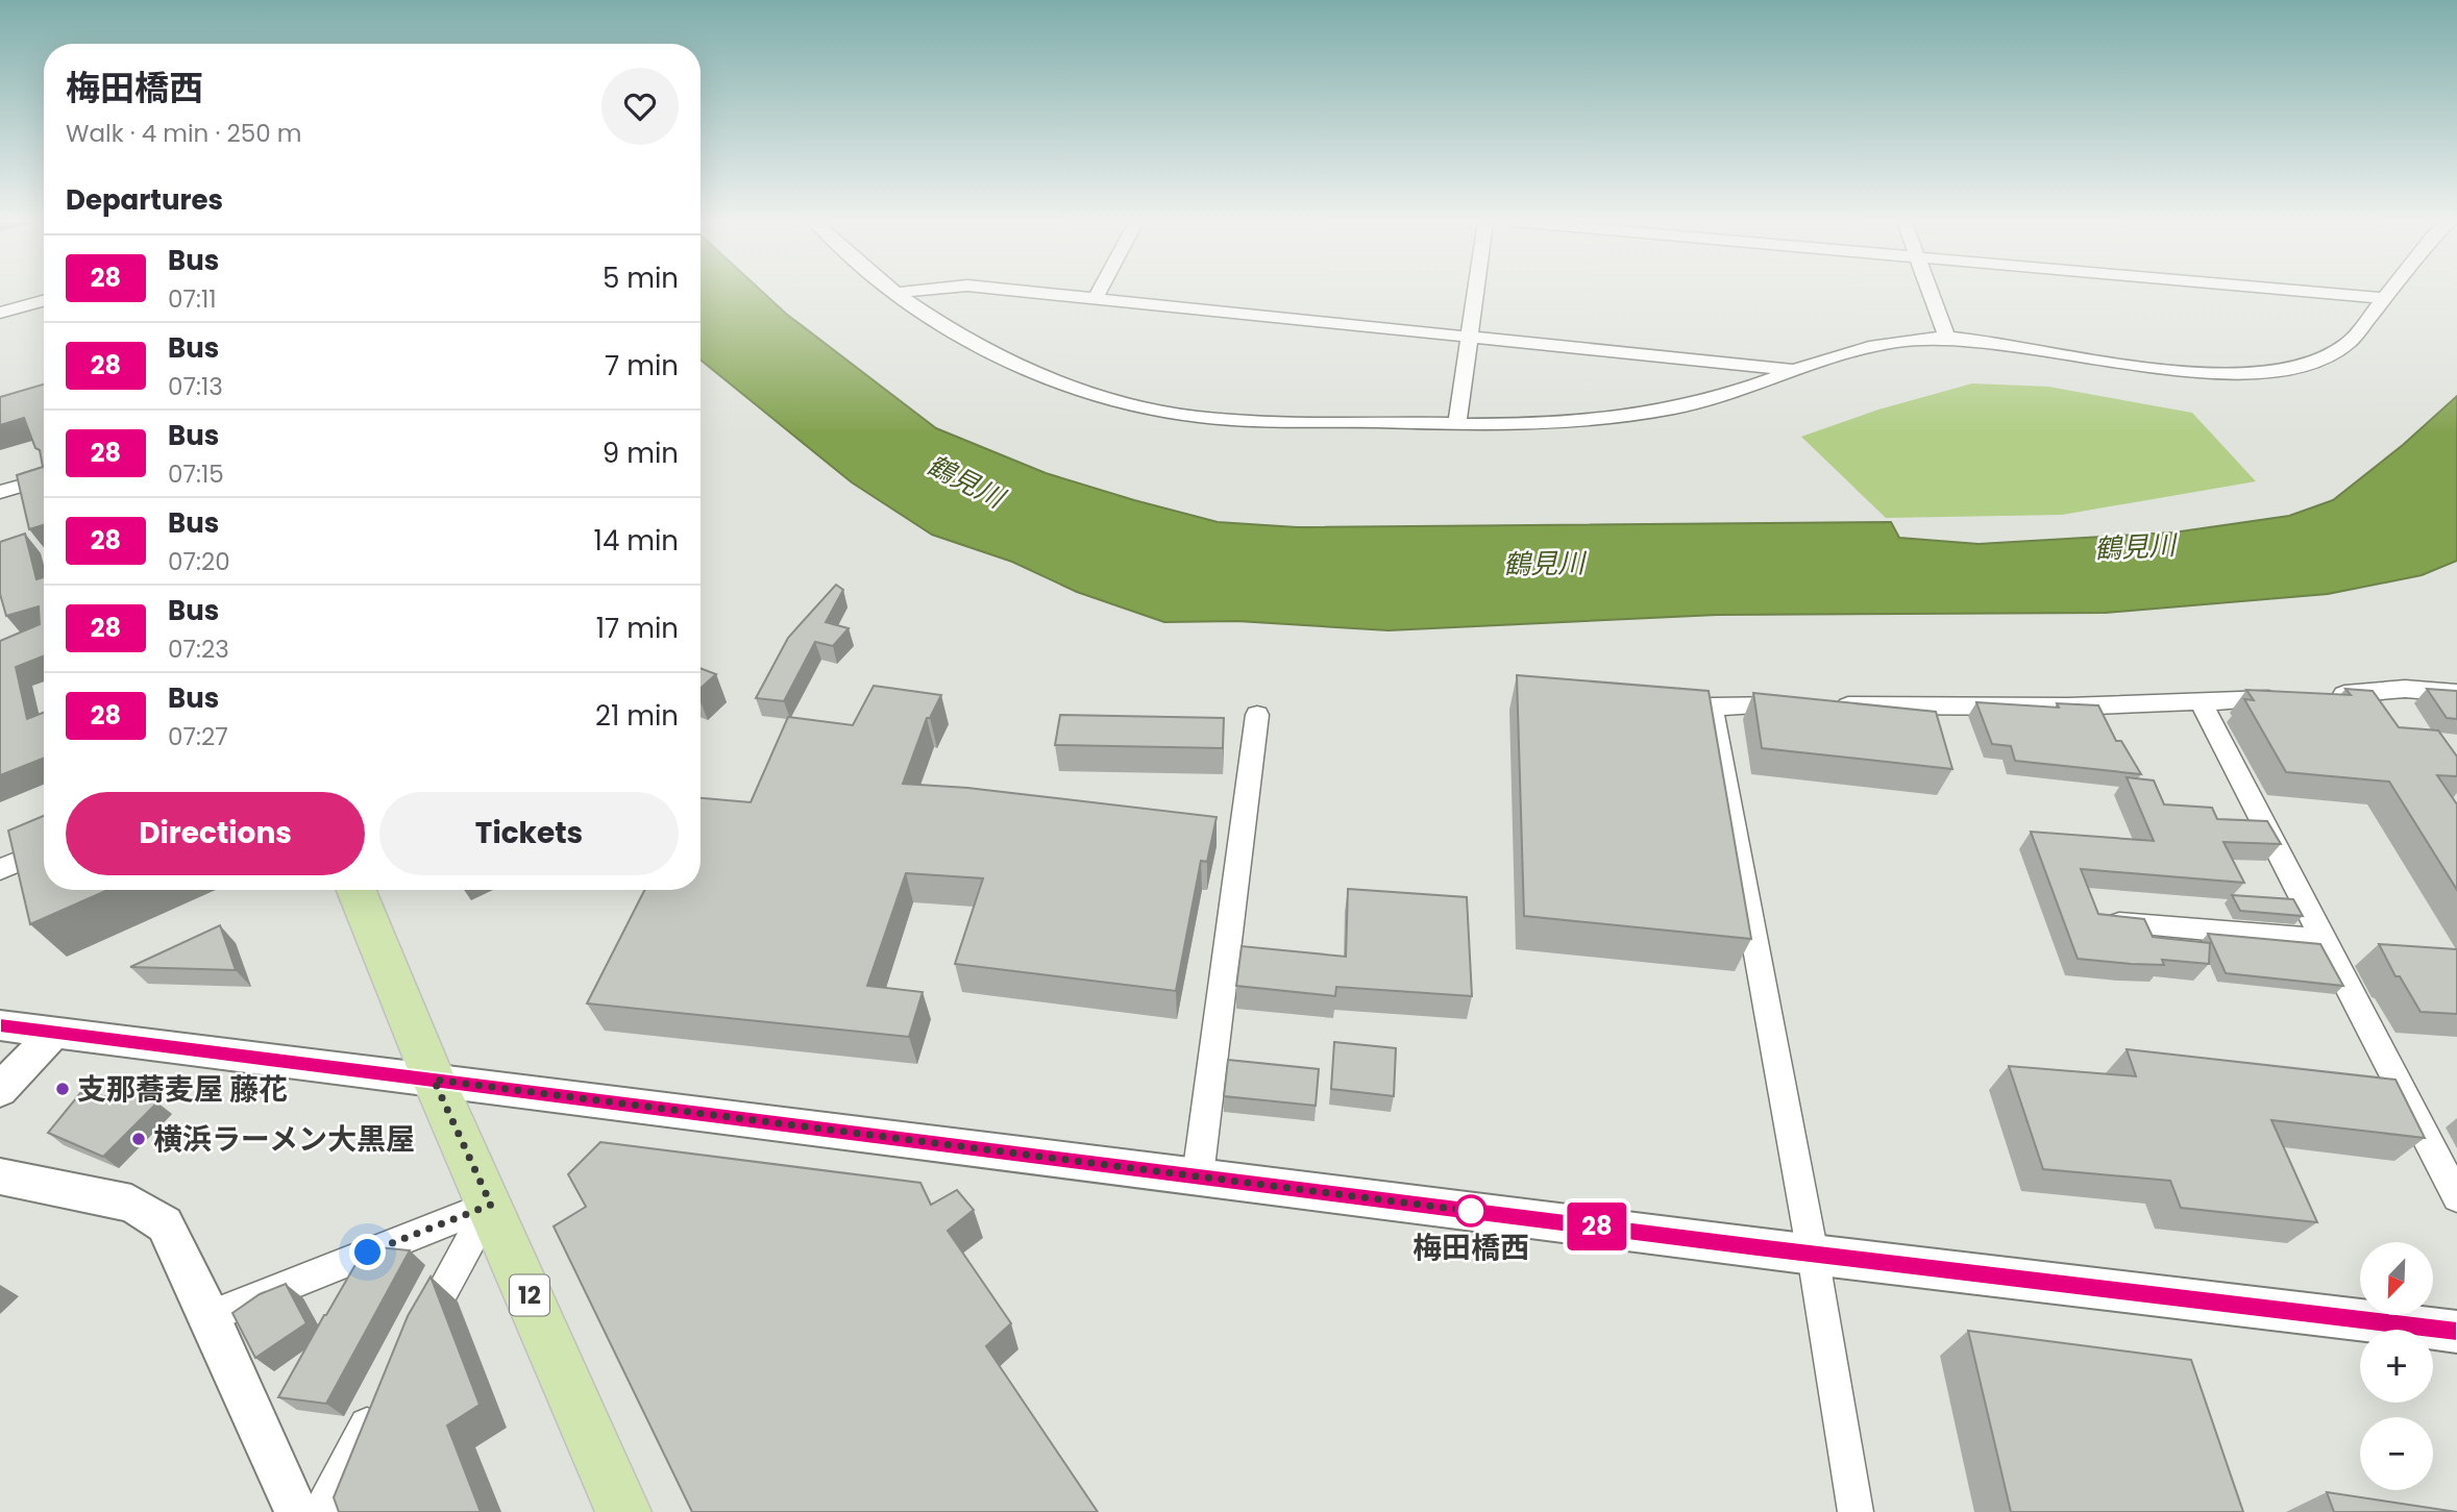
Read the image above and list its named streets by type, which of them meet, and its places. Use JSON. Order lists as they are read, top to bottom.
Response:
{
  "streets": {
    "main road": ["12"]
  },
  "water": ["鶴見川"],
  "places": ["支那蕎麦屋 藤花", "横浜ラーメン大黒屋", "梅田橋西"],
  "lines": ["bus line 28"],
  "north": "bottom left",
  "page": {
    "on_map": "28",
    "heading": [
      ["梅田橋西", "Walk · 4 min · 250 m"],
      "Departures"
    ],
    "list": [
      {
        "mark": "28",
        "name": "Bus",
        "note": "07:11",
        "value": "5 min"
      },
      {
        "mark": "28",
        "name": "Bus",
        "note": "07:13",
        "value": "7 min"
      },
      {
        "mark": "28",
        "name": "Bus",
        "note": "07:15",
        "value": "9 min"
      },
      {
        "mark": "28",
        "name": "Bus",
        "note": "07:20",
        "value": "14 min"
      },
      {
        "mark": "28",
        "name": "Bus",
        "note": "07:23",
        "value": "17 min"
      },
      {
        "mark": "28",
        "name": "Bus",
        "note": "07:27",
        "value": "21 min"
      }
    ],
    "buttons": ["Directions", "Tickets"],
    "map_buttons": ["+", "−"]
  }
}
